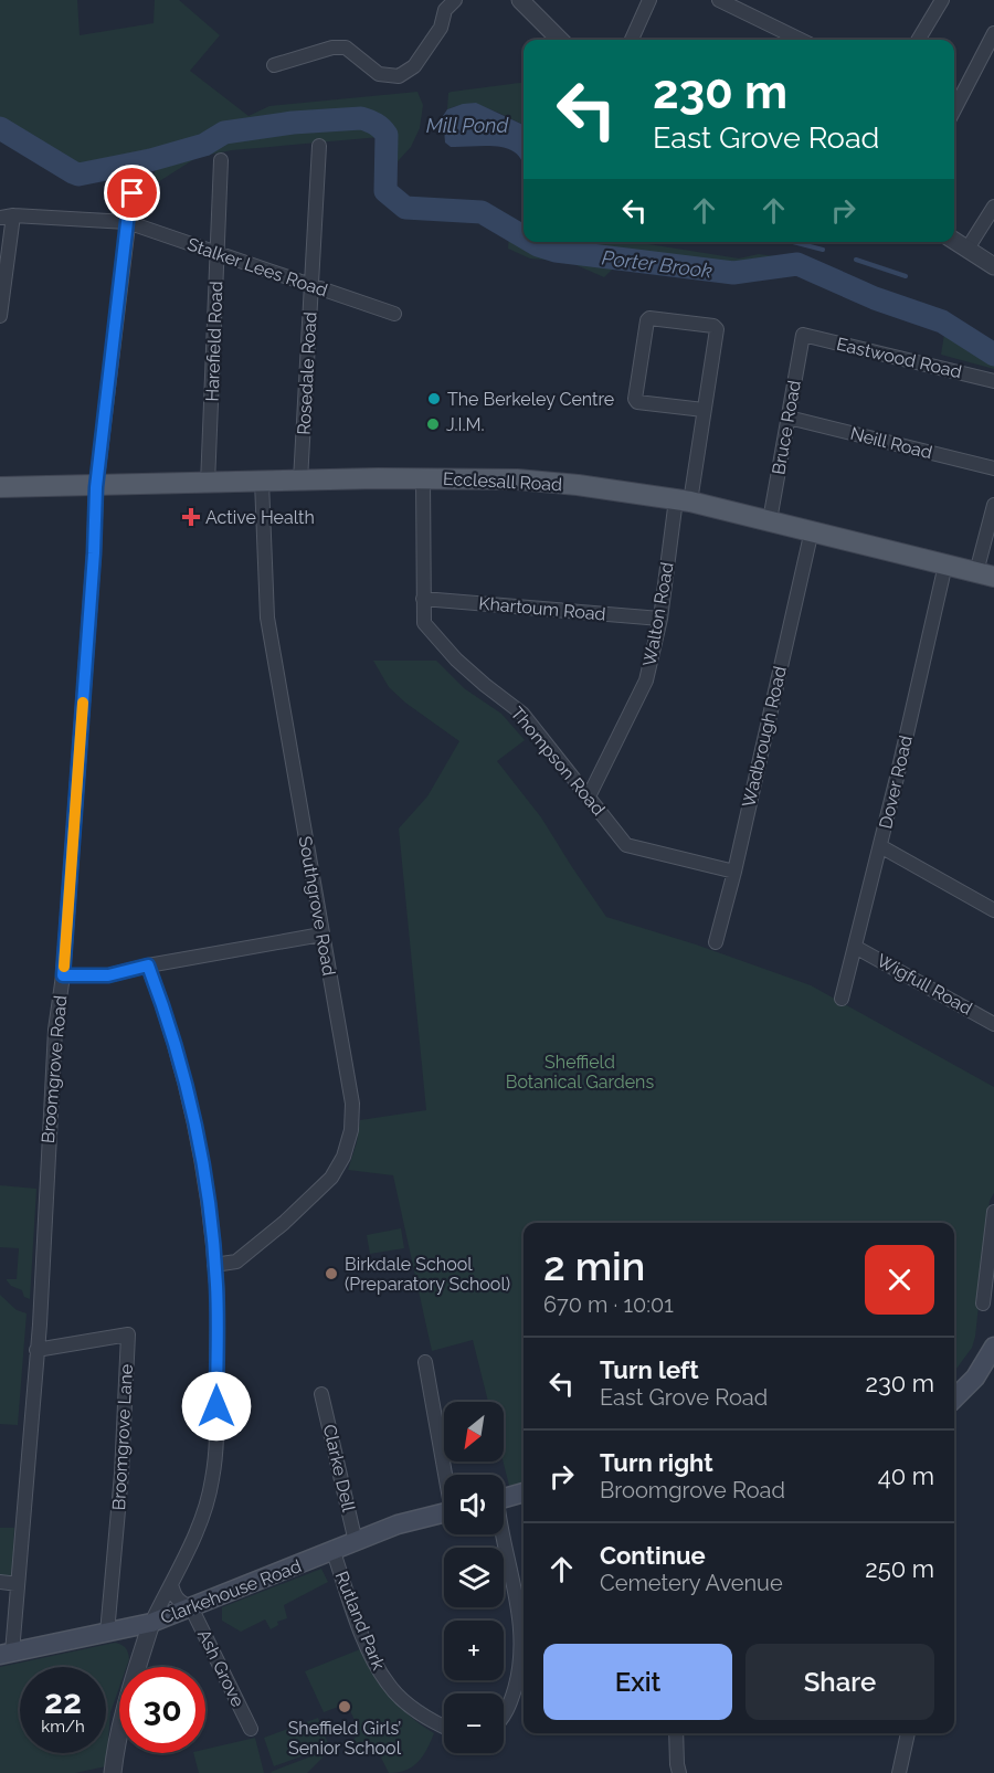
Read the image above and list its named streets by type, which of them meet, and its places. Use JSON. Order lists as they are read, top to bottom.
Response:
{
  "streets": {
    "main road": ["Ecclesall Road", "Clarkehouse Road"],
    "street": [
      "Stalker Lees Road",
      "Harefield Road",
      "Eastwood Road",
      "Rosedale Road",
      "Bruce Road",
      "Neill Road",
      "Khartoum Road",
      "Walton Road",
      "Wadbrough Road",
      "Thompson Road",
      "Dover Road",
      "Southgrove Road",
      "Wigfull Road",
      "Broomgrove Road",
      "Broomgrove Lane",
      "Clarke Dell",
      "Rutland Park",
      "Ash Grove"
    ]
  },
  "crossings": [
    ["Stalker Lees Road", "Harefield Road"],
    ["Stalker Lees Road", "Rosedale Road"],
    ["Stalker Lees Road", "Broomgrove Road"],
    ["Harefield Road", "Ecclesall Road"],
    ["Eastwood Road", "Bruce Road"],
    ["Rosedale Road", "Ecclesall Road"],
    ["Bruce Road", "Neill Road"],
    ["Bruce Road", "Ecclesall Road"],
    ["Ecclesall Road", "Walton Road"],
    ["Ecclesall Road", "Wadbrough Road"],
    ["Ecclesall Road", "Thompson Road"],
    ["Ecclesall Road", "Dover Road"],
    ["Ecclesall Road", "Southgrove Road"],
    ["Ecclesall Road", "Broomgrove Road"],
    ["Khartoum Road", "Walton Road"],
    ["Khartoum Road", "Thompson Road"],
    ["Walton Road", "Thompson Road"],
    ["Wadbrough Road", "Thompson Road"],
    ["Dover Road", "Wigfull Road"],
    ["Broomgrove Road", "Broomgrove Lane"],
    ["Broomgrove Road", "Clarkehouse Road"],
    ["Broomgrove Lane", "Clarkehouse Road"],
    ["Clarke Dell", "Clarkehouse Road"],
    ["Clarkehouse Road", "Rutland Park"],
    ["Clarkehouse Road", "Ash Grove"]
  ],
  "water": ["Mill Pond", "Porter Brook"],
  "parks": ["Sheffield Botanical Gardens"],
  "places": {
    "other": [
      "The Berkeley Centre",
      "J.I.M.",
      "Birkdale School (Preparatory School)",
      "Sheffield Girls’ Senior School"
    ],
    "health": ["Active Health"]
  },
  "north": "bottom left",
  "page": {
    "turn": ["230 m", "East Grove Road"],
    "heading": ["2 min", "670 m · 10:01"],
    "list": [
      {
        "name": "Turn left",
        "note": "East Grove Road",
        "value": "230 m"
      },
      {
        "name": "Turn right",
        "note": "Broomgrove Road",
        "value": "40 m"
      },
      {
        "name": "Continue",
        "note": "Cemetery Avenue",
        "value": "250 m"
      }
    ],
    "map_buttons": ["+", "−"],
    "buttons": ["Exit", "Share"],
    "speed": "22 km/h",
    "limit": "30"
  }
}
